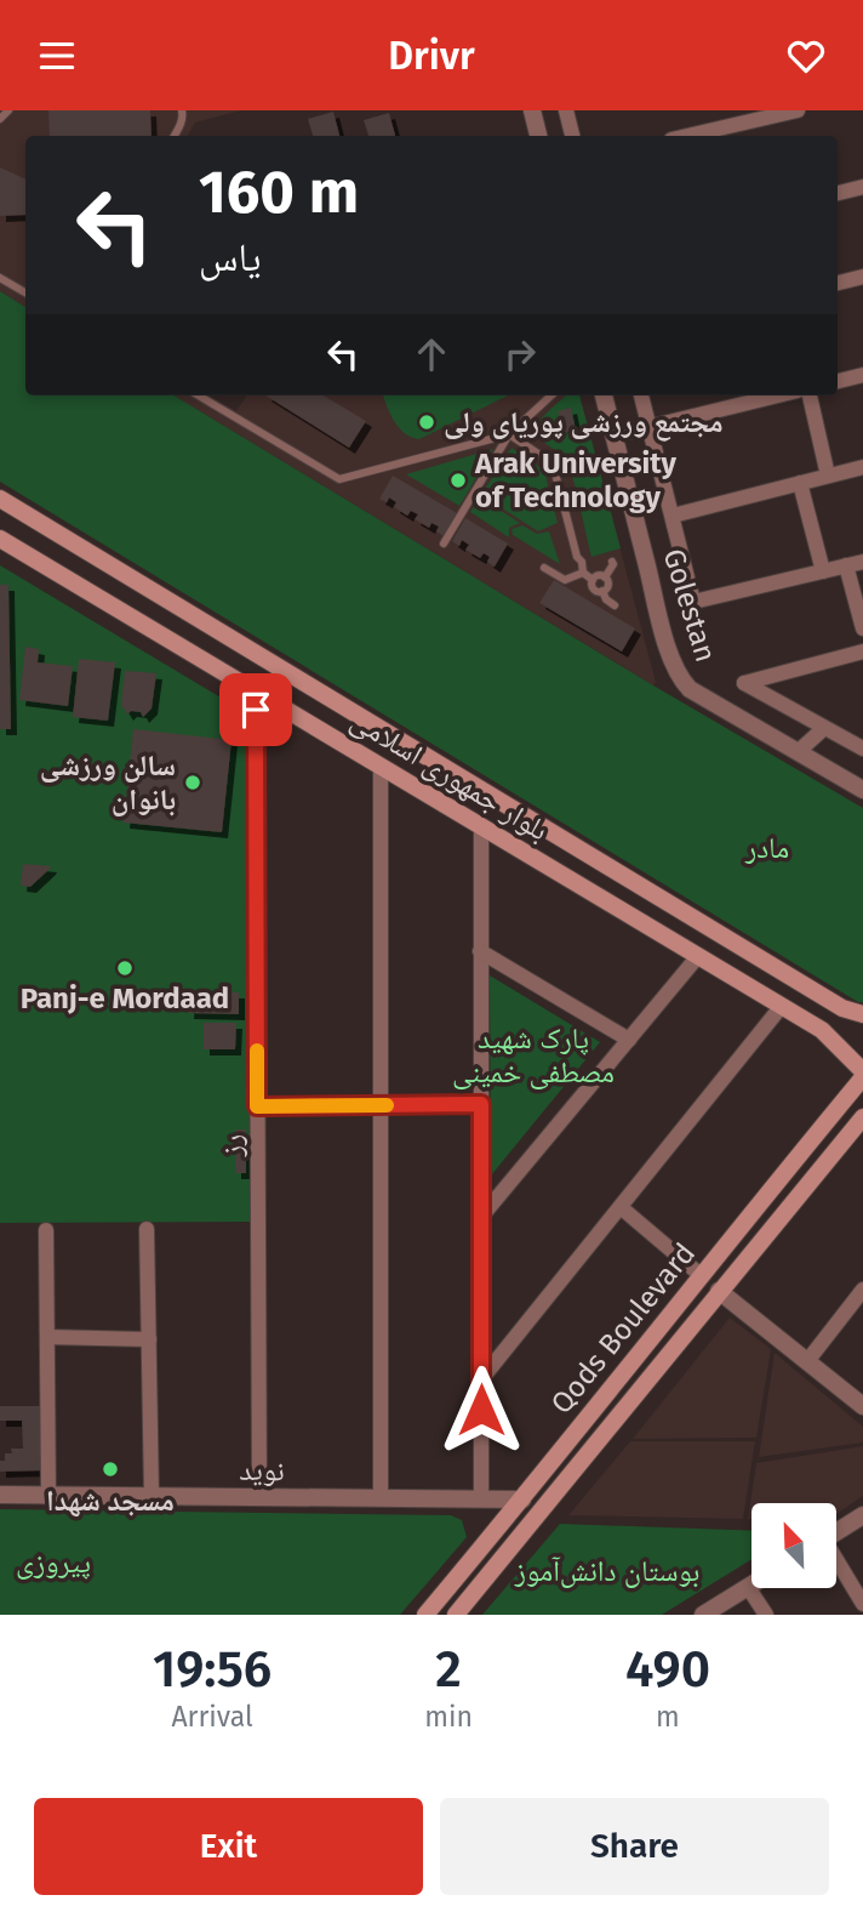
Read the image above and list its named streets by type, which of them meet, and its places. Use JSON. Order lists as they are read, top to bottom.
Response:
{
  "streets": {
    "main road": ["بلوار جمهوری اسلامی", "Qods Boulevard"],
    "street": ["Golestan", "رز", "نوید"]
  },
  "crossings": [
    ["بلوار جمهوری اسلامی", "رز"],
    ["بلوار جمهوری اسلامی", "Qods Boulevard"],
    ["رز", "نوید"],
    ["Qods Boulevard", "نوید"]
  ],
  "parks": [
    "مادر",
    "پارک شهید مصطفی خمینی",
    "پیروزی",
    "بوستان دانش‌آموز"
  ],
  "places": [
    "مجتمع ورزشی پوریای ولی",
    "Arak University of Technology",
    "سالن ورزشی بانوان",
    "Panj-e Mordaad",
    "مسجد شهدا"
  ],
  "north": "top left",
  "page": {
    "header": "Drivr",
    "turn": ["160 m", "یاس"],
    "eta": [
      "19:56",
      "Arrival",
      "2",
      "min",
      "490",
      "m"
    ],
    "buttons": ["Exit", "Share"]
  }
}
